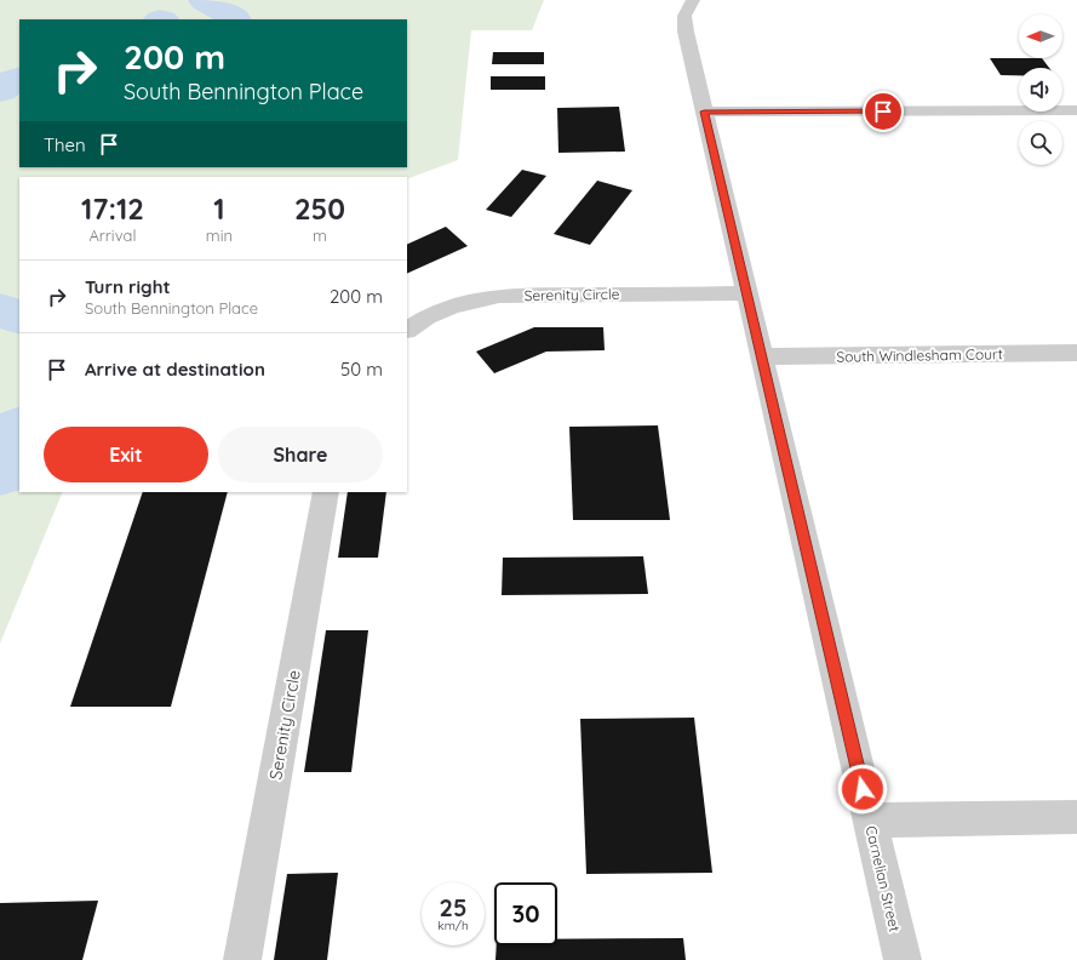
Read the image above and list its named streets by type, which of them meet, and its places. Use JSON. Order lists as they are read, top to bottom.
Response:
{
  "streets": {
    "street": ["Serenity Circle", "South Windlesham Court", "Carnelian Street"]
  },
  "crossings": [
    ["Serenity Circle", "Carnelian Street"],
    ["South Windlesham Court", "Carnelian Street"]
  ],
  "north": "left",
  "page": {
    "turn": ["200 m", "South Bennington Place"],
    "then": "Then",
    "eta": [
      "17:12",
      "Arrival",
      "1",
      "min",
      "250",
      "m"
    ],
    "list": [
      {
        "name": "Turn right",
        "note": "South Bennington Place",
        "value": "200 m"
      },
      {
        "name": "Arrive at destination",
        "value": "50 m"
      }
    ],
    "buttons": ["Exit", "Share"],
    "speed": "25 km/h",
    "limit": "30"
  }
}
